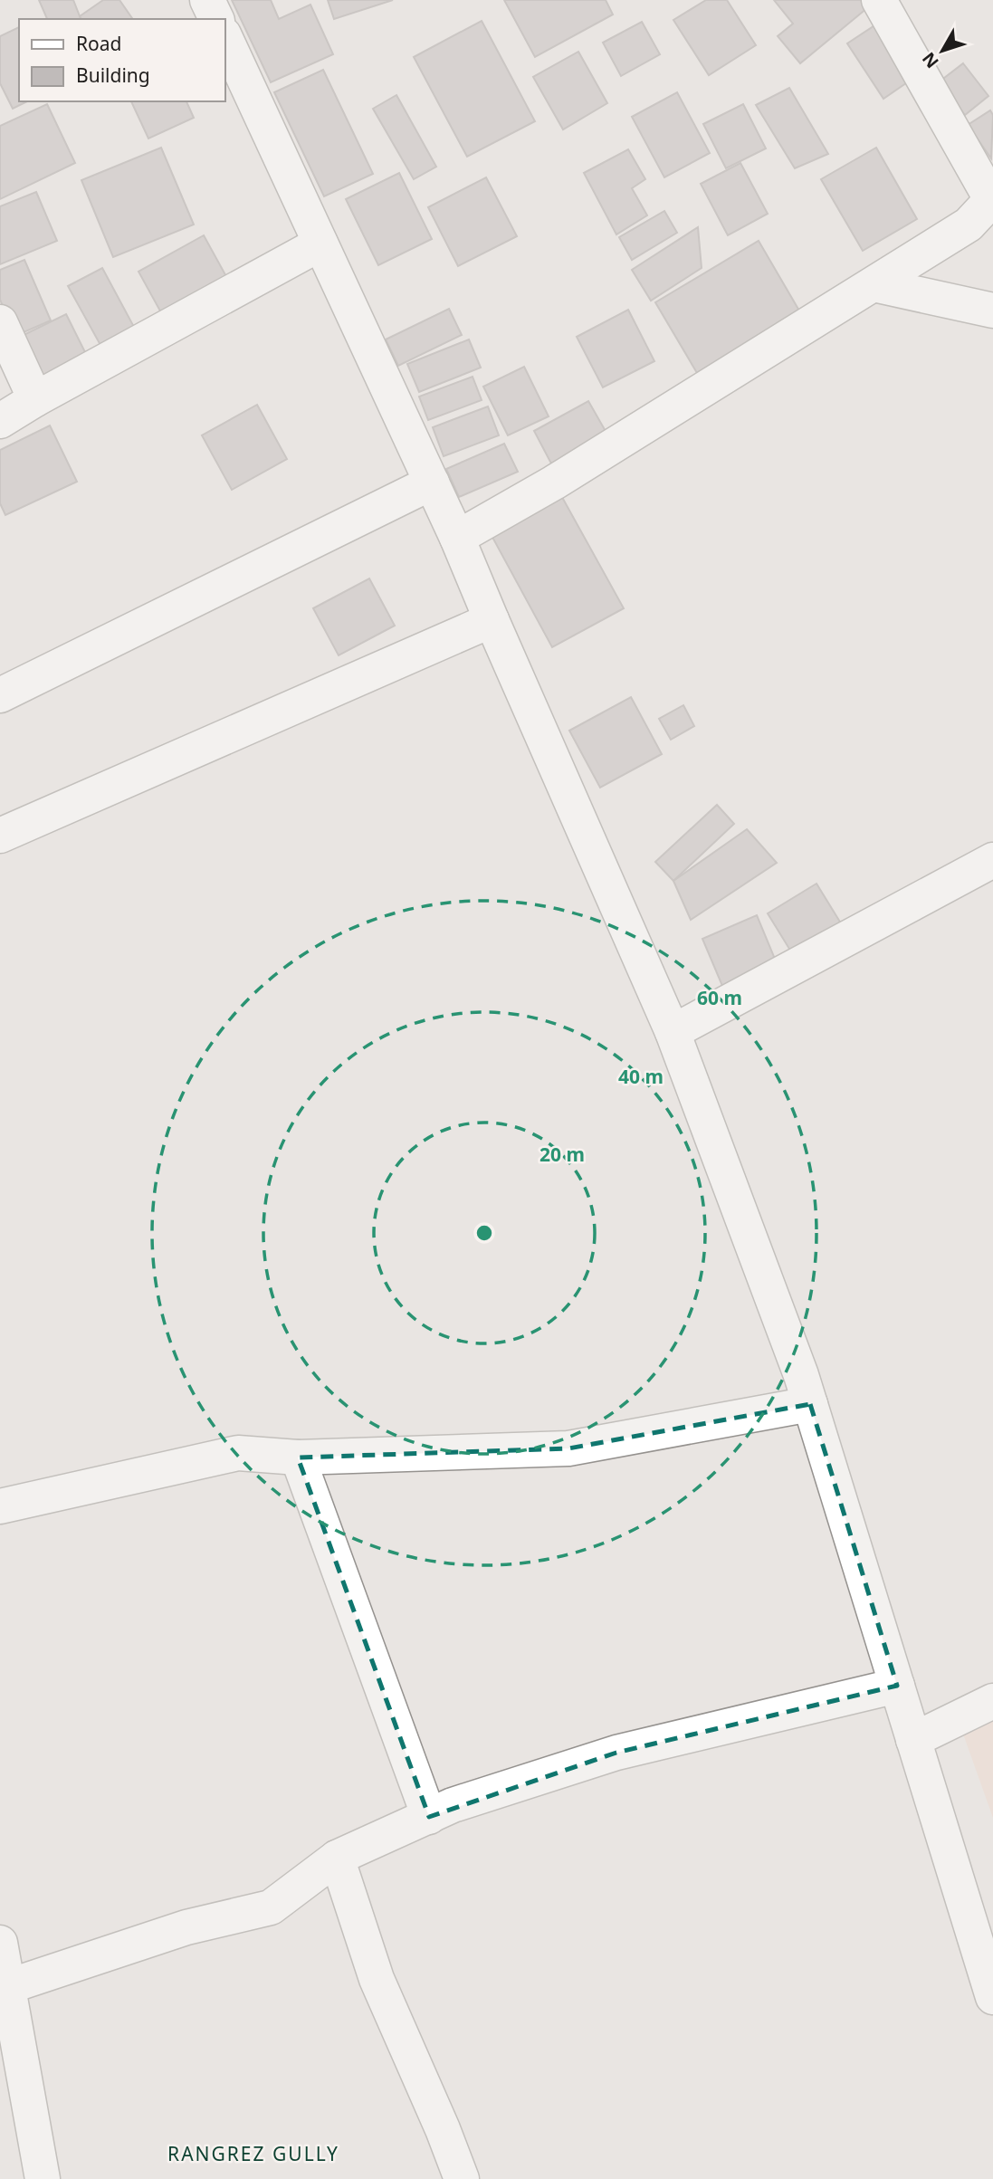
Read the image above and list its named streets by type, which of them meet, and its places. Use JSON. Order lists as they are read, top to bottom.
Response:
{
  "districts": ["RANGREZ GULLY"],
  "legend": ["Road", "Building"],
  "north": "bottom left",
  "rings": ["60 m", "40 m", "20 m"]
}
